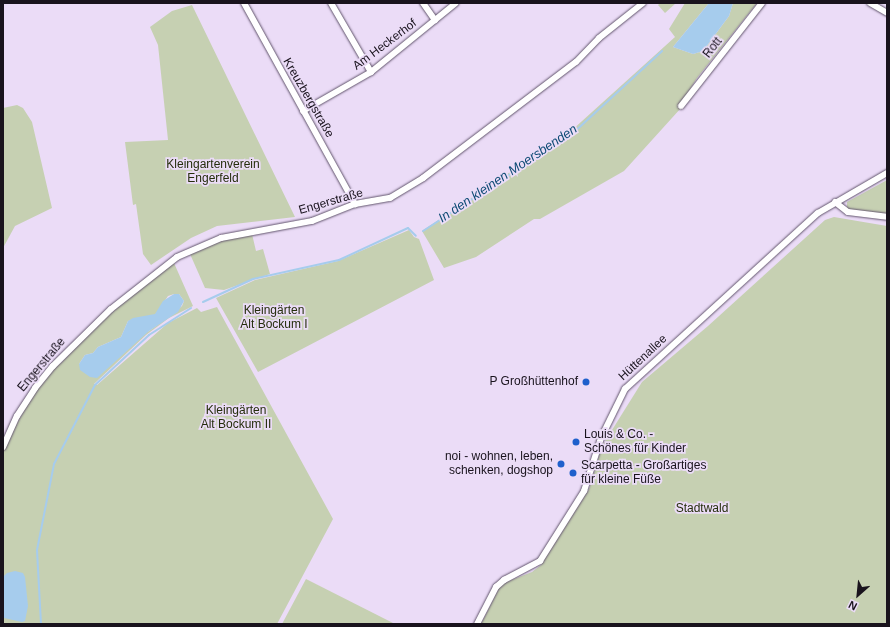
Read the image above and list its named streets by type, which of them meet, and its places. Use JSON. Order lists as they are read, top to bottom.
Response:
{
  "streets": {
    "street": [
      "Am Heckerhof",
      "Rott",
      "Kreuzbergstraße",
      "Engerstraße",
      "Hüttenallee"
    ]
  },
  "crossings": [
    ["Am Heckerhof", "Kreuzbergstraße"],
    ["Kreuzbergstraße", "Engerstraße"]
  ],
  "water": ["In den kleinen Moersbenden"],
  "parks": [
    "Kleingartenverein Engerfeld",
    "Kleingärten Alt Bockum I",
    "Kleingärten Alt Bockum II",
    "Stadtwald"
  ],
  "places": [
    "P Großhüttenhof",
    "Louis & Co. - Schönes für Kinder",
    "noi - wohnen, leben, schenken, dogshop",
    "Scarpetta - Großartiges für kleine Füße"
  ],
  "north": "bottom left"
}
